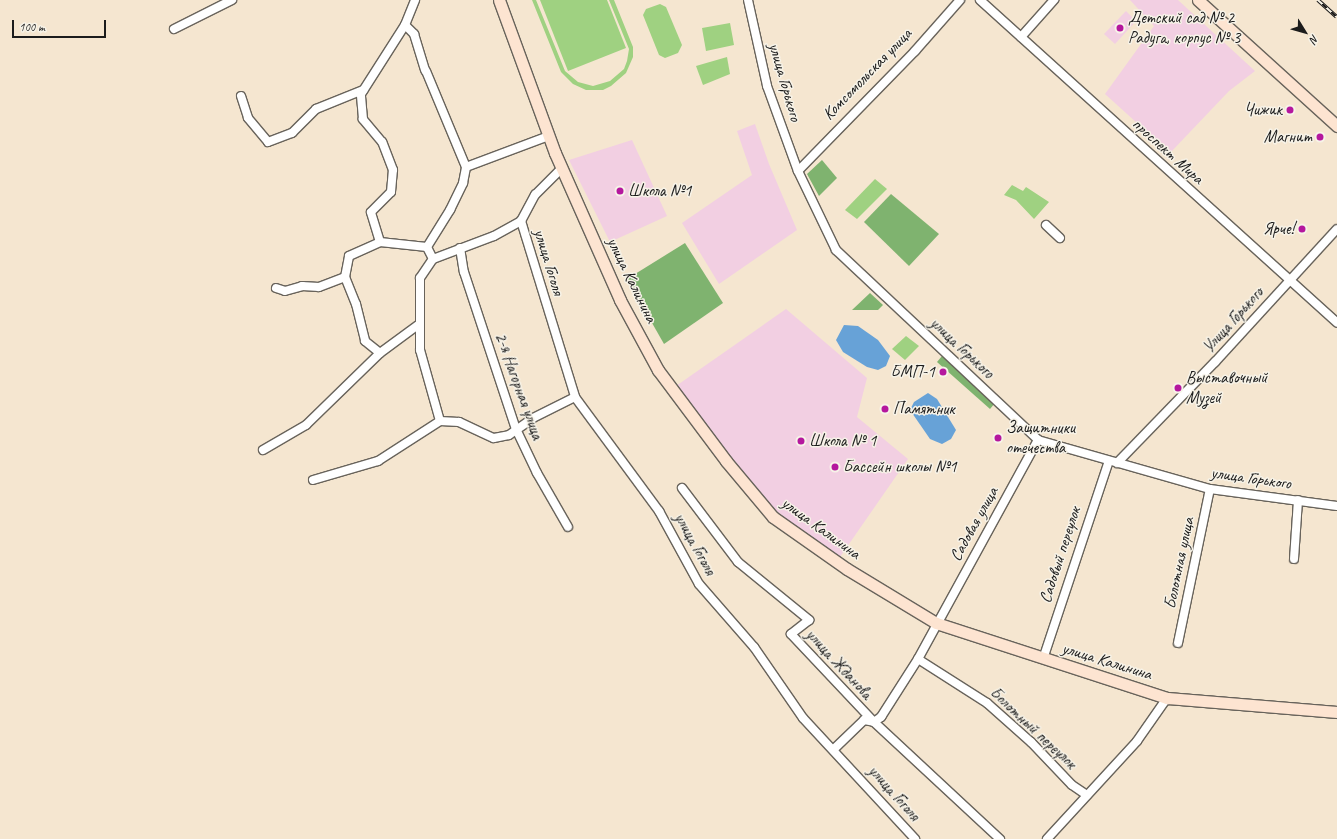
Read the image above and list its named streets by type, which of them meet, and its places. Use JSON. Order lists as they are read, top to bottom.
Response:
{
  "streets": {
    "street": [
      "Комсомольская улица",
      "улица Горького",
      "проспект Мира",
      "улица Гоголя",
      "улица Калинина",
      "Улица Горького",
      "2-я Нагорная улица",
      "Садовая улица",
      "Садовый переулок",
      "Болотная улица",
      "улица Жданова",
      "Болотный переулок"
    ]
  },
  "crossings": [
    ["Комсомольская улица", "улица Горького"],
    ["улица Горького", "Улица Горького"],
    ["улица Горького", "Садовая улица"],
    ["улица Горького", "Садовый переулок"],
    ["улица Горького", "Болотная улица"],
    ["проспект Мира", "Улица Горького"],
    ["улица Калинина", "Садовая улица"],
    ["улица Калинина", "Садовый переулок"],
    ["Улица Горького", "Садовый переулок"],
    ["Садовая улица", "улица Жданова"],
    ["Садовая улица", "Болотный переулок"]
  ],
  "places": [
    "Детский сад № 2 Радуга, корпус № 3",
    "Чижик",
    "Магнит",
    "Школа №1",
    "Ярче!",
    "БМП-1",
    "Выставочный Музей",
    "Памятник",
    "Защитники отечества",
    "Школа № 1",
    "Бассейн школы №1"
  ],
  "scale_bar": "100 m",
  "north": "bottom right"
}
